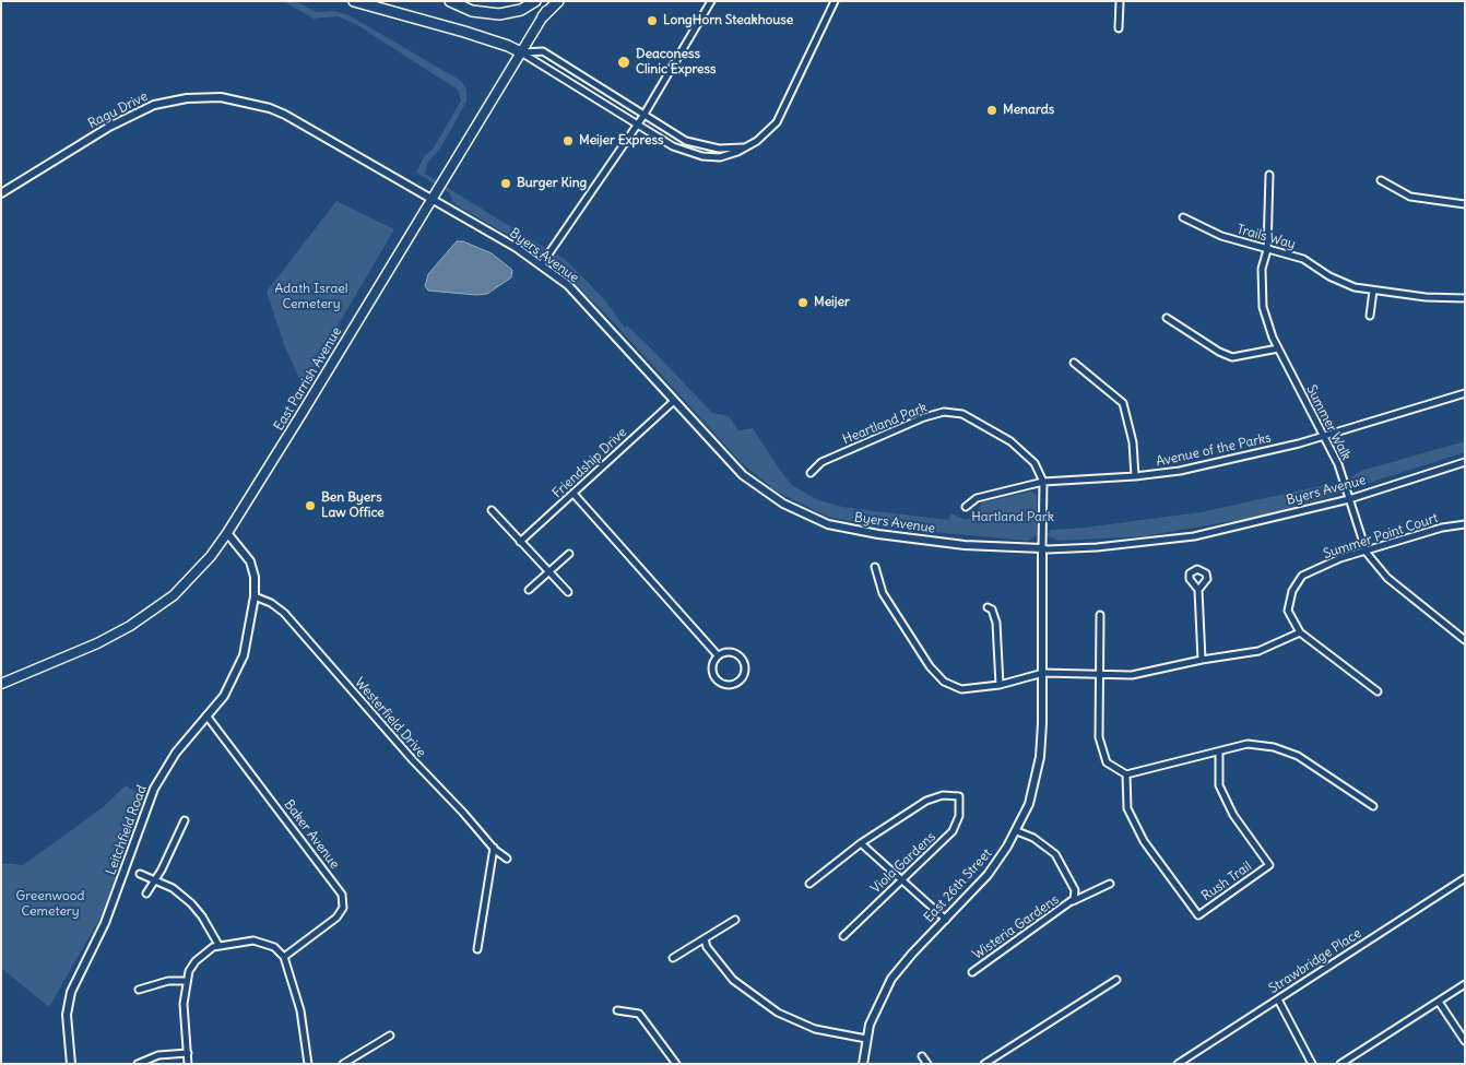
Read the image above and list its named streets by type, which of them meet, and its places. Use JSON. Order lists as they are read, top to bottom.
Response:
{
  "streets": {
    "main road": ["East Parrish Avenue"],
    "street": [
      "Ragu Drive",
      "Trails Way",
      "Byers Avenue",
      "Summer Walk",
      "Heartland Park",
      "Avenue of the Parks",
      "Friendship Drive",
      "Summer Point Court",
      "Westerfield Drive",
      "Leitchfield Road",
      "Baker Avenue",
      "Viola Gardens",
      "Rush Trail",
      "East 26th Street",
      "Wisteria Gardens",
      "Strawbridge Place"
    ]
  },
  "crossings": [
    ["Ragu Drive", "Byers Avenue"],
    ["Ragu Drive", "East Parrish Avenue"],
    ["Trails Way", "Summer Walk"],
    ["Byers Avenue", "East Parrish Avenue"],
    ["Byers Avenue", "Summer Walk"],
    ["Byers Avenue", "Friendship Drive"],
    ["Byers Avenue", "East 26th Street"],
    ["East Parrish Avenue", "Leitchfield Road"],
    ["Summer Walk", "Avenue of the Parks"],
    ["Summer Walk", "Summer Point Court"],
    ["Heartland Park", "Avenue of the Parks"],
    ["Westerfield Drive", "Leitchfield Road"],
    ["Leitchfield Road", "Baker Avenue"],
    ["East 26th Street", "Wisteria Gardens"]
  ],
  "parks": ["Adath Israel Cemetery", "Hartland Park", "Greenwood Cemetery"],
  "places": [
    "LongHorn Steakhouse",
    "Deaconess Clinic Express",
    "Menards",
    "Meijer Express",
    "Burger King",
    "Meijer",
    "Ben Byers Law Office"
  ]
}
